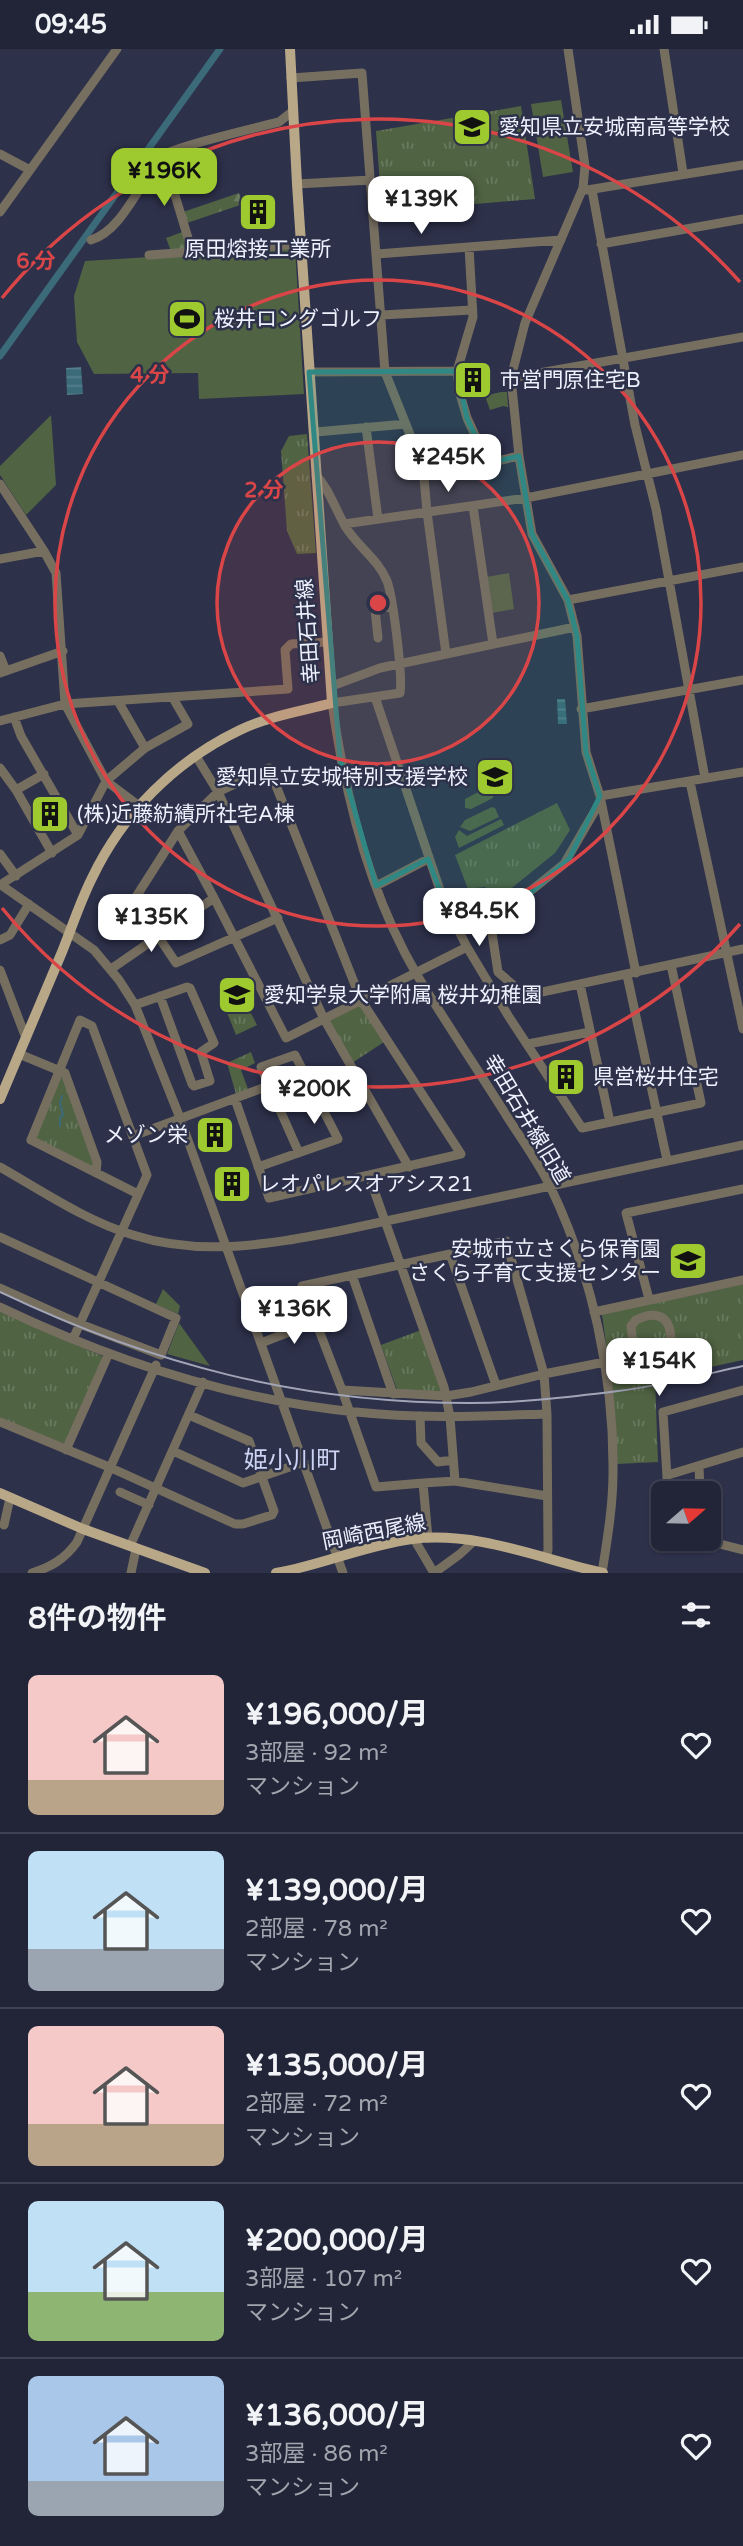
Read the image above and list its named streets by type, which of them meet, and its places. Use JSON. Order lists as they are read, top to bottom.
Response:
{
  "streets": {
    "main road": ["幸田石井線", "岡崎西尾線"],
    "street": ["幸田石井線旧道"]
  },
  "crossings": [
    ["幸田石井線", "幸田石井線旧道"],
    ["幸田石井線旧道", "岡崎西尾線"]
  ],
  "districts": ["姫小川町"],
  "places": {
    "school or university": [
      "愛知県立安城南高等学校",
      "愛知県立安城特別支援学校",
      "愛知学泉大学附属 桜井幼稚園",
      "安城市立さくら保育園 さくら子育て支援センター"
    ],
    "building": [
      "原田熔接工業所",
      "市営門原住宅B",
      "(株)近藤紡績所社宅A棟",
      "県営桜井住宅",
      "メゾン栄",
      "レオパレスオアシス21"
    ],
    "sports": ["桜井ロングゴルフ"]
  },
  "north": "right",
  "page": {
    "status": "09:45",
    "price": [
      "¥196K",
      "¥139K",
      "¥245K",
      "¥84.5K",
      "¥135K",
      "¥200K",
      "¥136K",
      "¥154K"
    ],
    "heading": "8件の物件",
    "list": [
      {
        "name": "¥196,000/月",
        "note": "3部屋 · 92 m² · マンション"
      },
      {
        "name": "¥139,000/月",
        "note": "2部屋 · 78 m² · マンション"
      },
      {
        "name": "¥135,000/月",
        "note": "2部屋 · 72 m² · マンション"
      },
      {
        "name": "¥200,000/月",
        "note": "3部屋 · 107 m² · マンション"
      },
      {
        "name": "¥136,000/月",
        "note": "3部屋 · 86 m² · マンション"
      }
    ]
  },
  "rings": ["6 分", "4 分", "2 分"]
}
